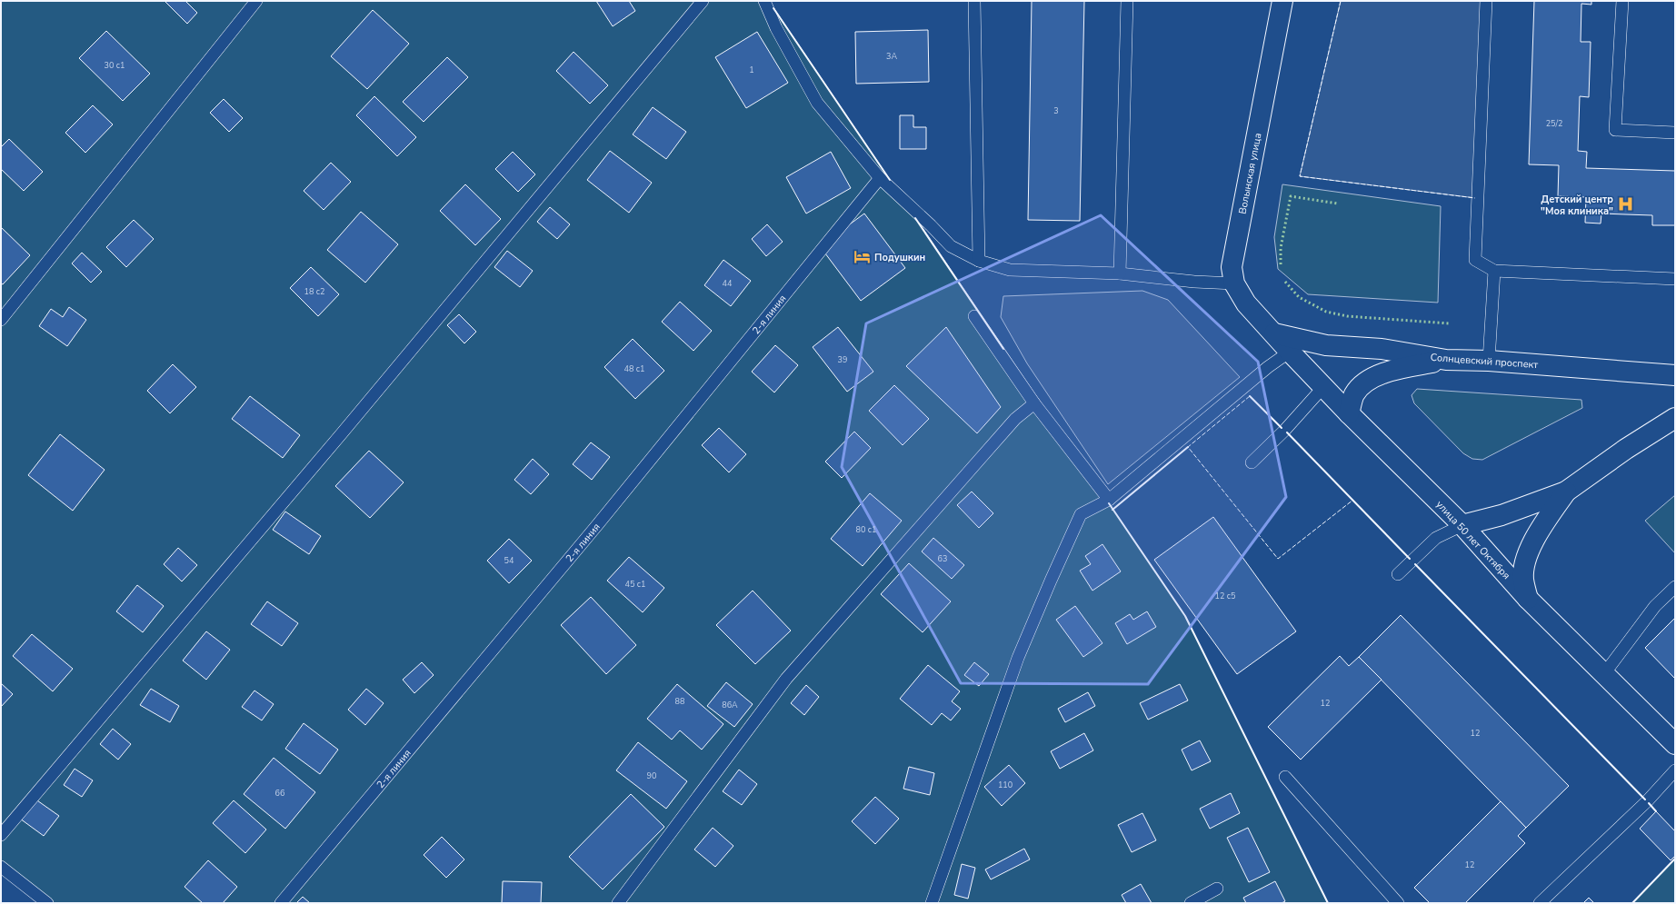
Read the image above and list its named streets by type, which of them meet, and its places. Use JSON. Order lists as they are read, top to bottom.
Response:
{
  "streets": {
    "street": ["Волынская улица", "Солнцевский проспект", "улица 50 лет Октября"],
    "lane": ["2-я линия"]
  },
  "crossings": [
    ["Волынская улица", "Солнцевский проспект"],
    ["Волынская улица", "улица 50 лет Октября"],
    ["Солнцевский проспект", "улица 50 лет Октября"]
  ],
  "places": {
    "hospital": ["Детский центр \"Моя клиника\""],
    "hotel": ["Подушкин"]
  },
  "house_numbers": [
    "3А",
    "30 с1",
    "1",
    "3",
    "25/2",
    "44",
    "18 с2",
    "39",
    "48 с1",
    "80 с1",
    "63",
    "54",
    "45 с1",
    "12 с5",
    "88",
    "12",
    "86А",
    "12",
    "90",
    "110",
    "66",
    "12"
  ]
}
